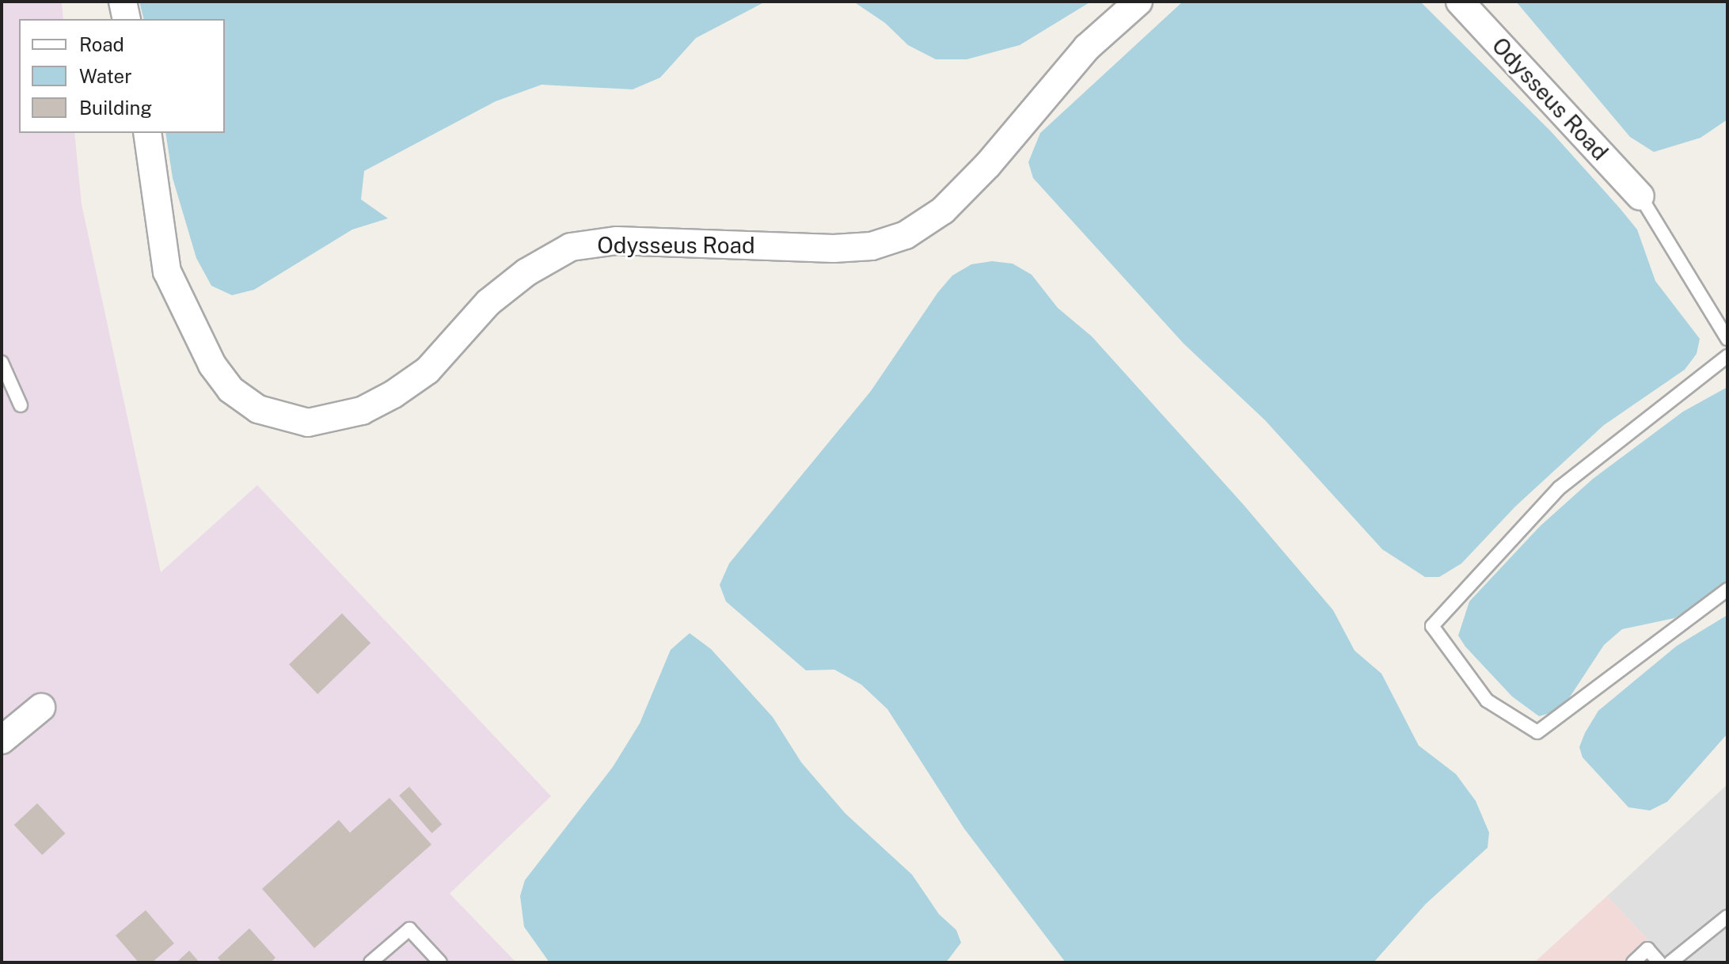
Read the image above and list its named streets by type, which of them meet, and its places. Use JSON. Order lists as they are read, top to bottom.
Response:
{
  "streets": {
    "street": ["Odysseus Road"]
  },
  "legend": ["Road", "Water", "Building"]
}
